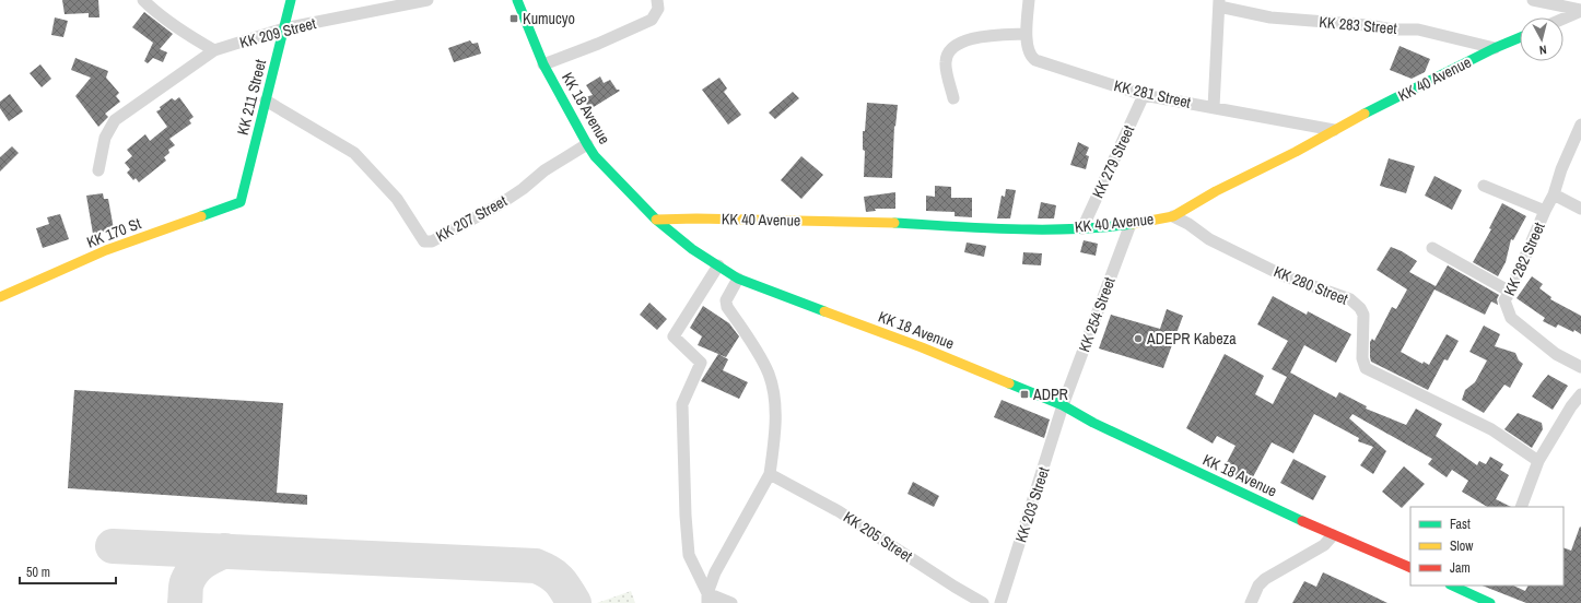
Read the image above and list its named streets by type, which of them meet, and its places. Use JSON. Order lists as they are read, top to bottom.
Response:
{
  "streets": {
    "main road": [
      "KK 40 Avenue",
      "KK 211 Street",
      "KK 18 Avenue",
      "KK 170 St"
    ],
    "street": [
      "KK 283 Street",
      "KK 209 Street",
      "KK 281 Street",
      "KK 279 Street",
      "KK 207 Street",
      "KK 282 Street",
      "KK 280 Street",
      "KK 254 Street",
      "KK 203 Street",
      "KK 205 Street"
    ]
  },
  "crossings": [
    ["KK 283 Street", "KK 40 Avenue"],
    ["KK 209 Street", "KK 211 Street"],
    ["KK 40 Avenue", "KK 281 Street"],
    ["KK 40 Avenue", "KK 18 Avenue"],
    ["KK 40 Avenue", "KK 279 Street"],
    ["KK 40 Avenue", "KK 280 Street"],
    ["KK 40 Avenue", "KK 254 Street"],
    ["KK 281 Street", "KK 279 Street"],
    ["KK 211 Street", "KK 207 Street"],
    ["KK 211 Street", "KK 170 St"],
    ["KK 18 Avenue", "KK 207 Street"],
    ["KK 18 Avenue", "KK 254 Street"],
    ["KK 18 Avenue", "KK 203 Street"],
    ["KK 254 Street", "KK 203 Street"]
  ],
  "places": {
    "transit": ["Kumucyo", "ADPR"],
    "other": ["ADEPR Kabeza"]
  },
  "legend": ["Fast", "Slow", "Jam"],
  "scale_bar": "50 m",
  "north": "bottom"
}
